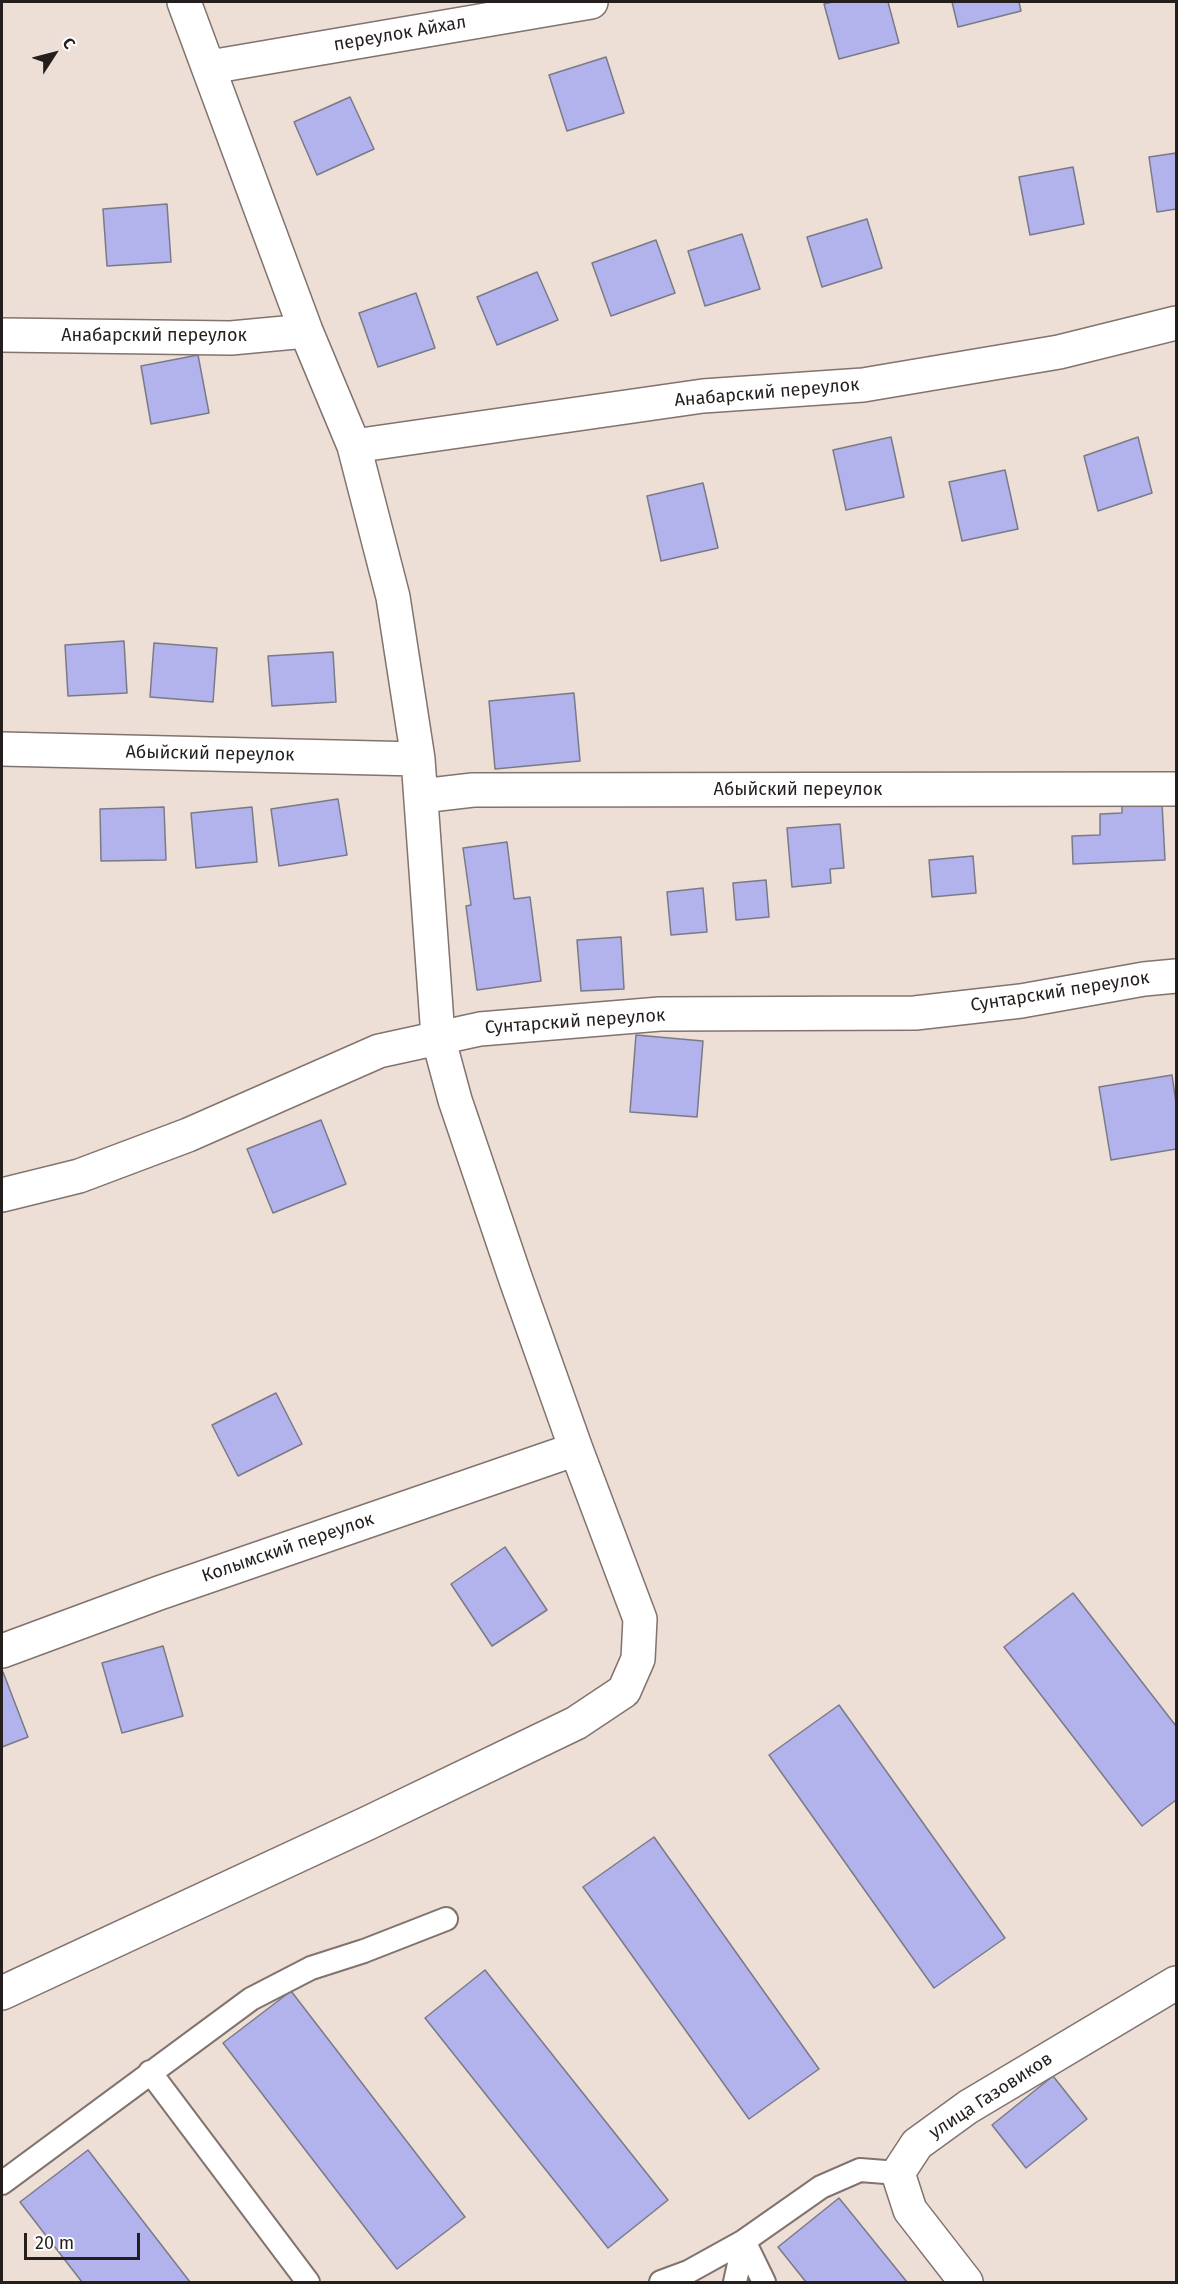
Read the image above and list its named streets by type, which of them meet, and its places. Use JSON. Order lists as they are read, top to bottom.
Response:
{
  "streets": {
    "street": [
      "переулок Айхал",
      "Анабарский переулок",
      "Абыйский переулок",
      "Сунтарский переулок",
      "Колымский переулок",
      "улица Газовиков"
    ]
  },
  "scale_bar": "20 m",
  "north": "top right"
}
